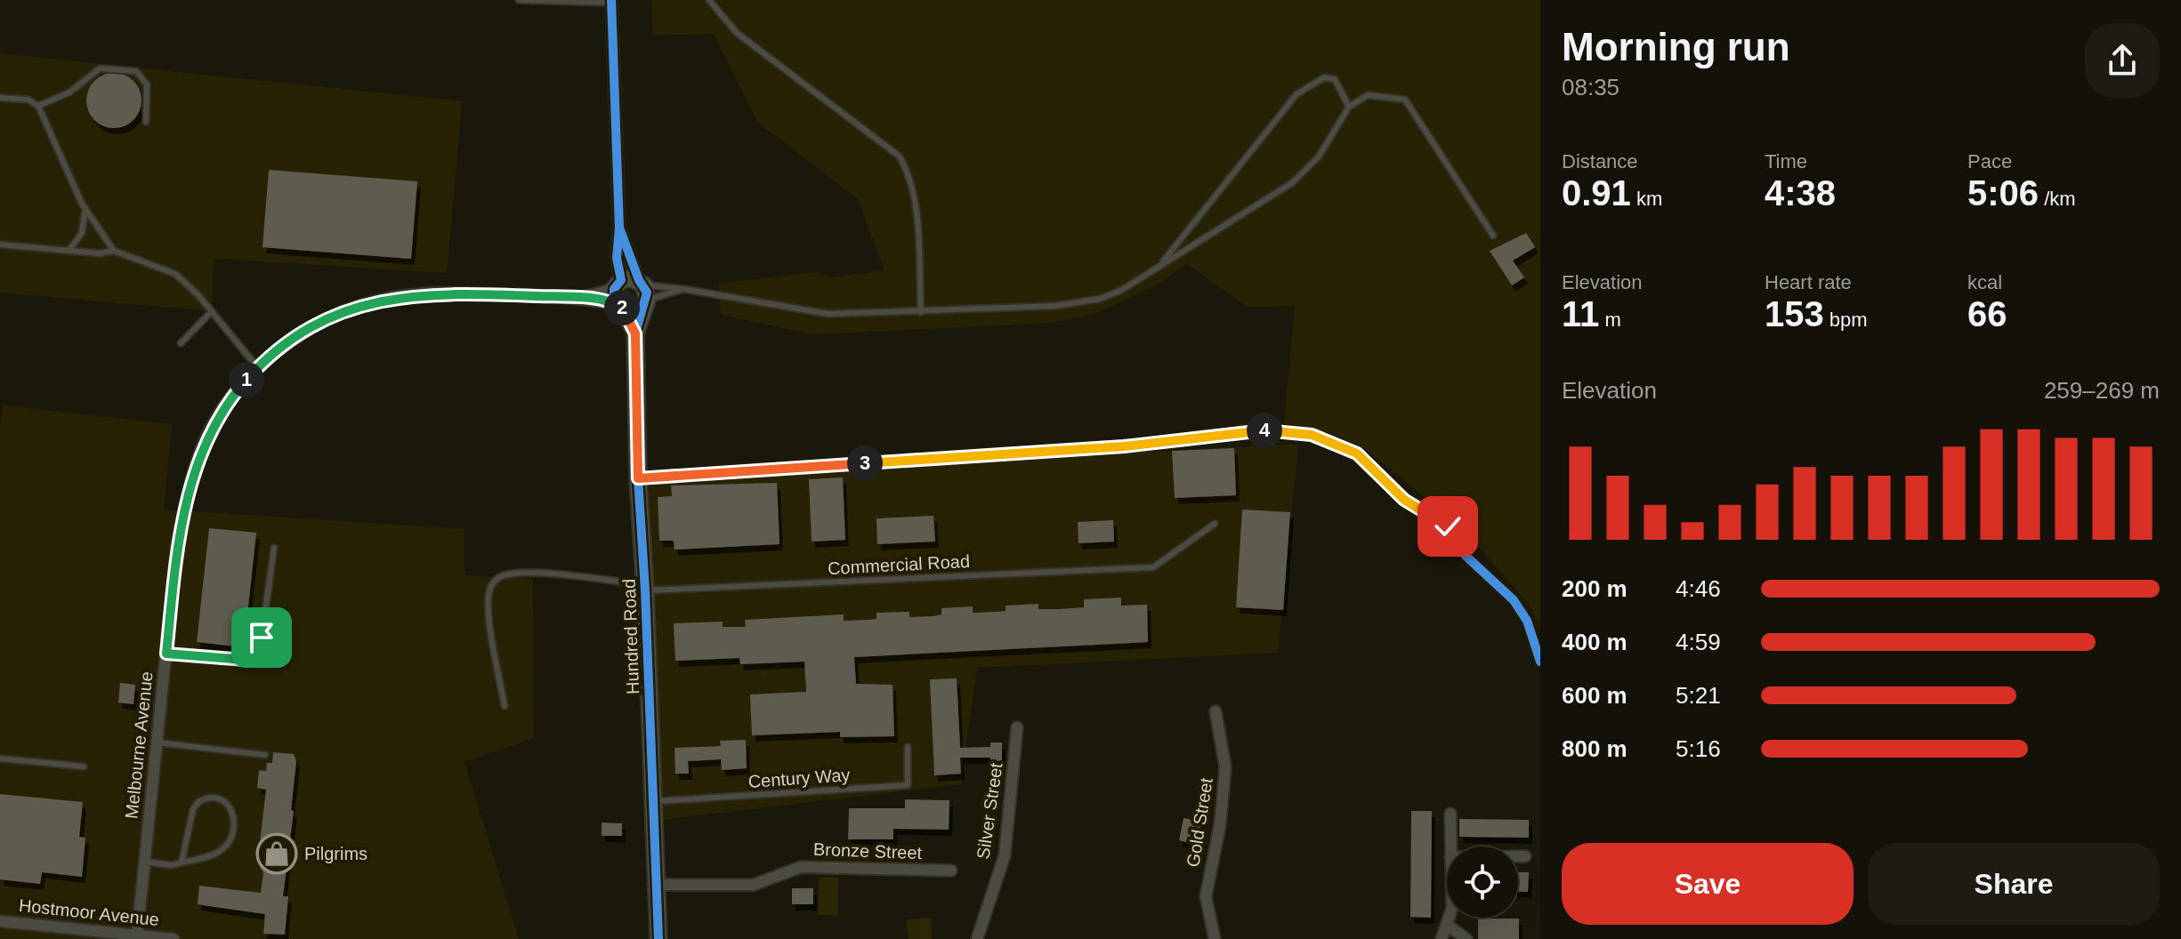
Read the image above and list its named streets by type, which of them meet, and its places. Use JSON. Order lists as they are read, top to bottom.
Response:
{
  "streets": {
    "street": [
      "Hundred Road",
      "Melbourne Avenue",
      "Silver Street",
      "Gold Street",
      "Bronze Street",
      "Hostmoor Avenue"
    ],
    "lane": ["Commercial Road", "Century Way"]
  },
  "crossings": [
    ["Commercial Road", "Hundred Road"],
    ["Hundred Road", "Melbourne Avenue"],
    ["Hundred Road", "Century Way"],
    ["Hundred Road", "Bronze Street"],
    ["Melbourne Avenue", "Hostmoor Avenue"]
  ],
  "places": {
    "shop": ["Pilgrims"]
  },
  "page": {
    "heading": ["Morning run", "08:35"],
    "stats": [
      ["Distance", "0.91 km"],
      ["Time", "4:38"],
      ["Pace", "5:06 /km"],
      ["Elevation", "11 m"],
      ["Heart rate", "153 bpm"],
      ["kcal", "66"]
    ],
    "pins": [
      "2",
      "1",
      "4",
      "3"
    ],
    "chart": ["Elevation", "259–269 m"],
    "list": [
      {
        "name": "200 m",
        "note": "4:46"
      },
      {
        "name": "400 m",
        "note": "4:59"
      },
      {
        "name": "600 m",
        "note": "5:21"
      },
      {
        "name": "800 m",
        "note": "5:16"
      }
    ],
    "buttons": ["Save", "Share"]
  }
}
